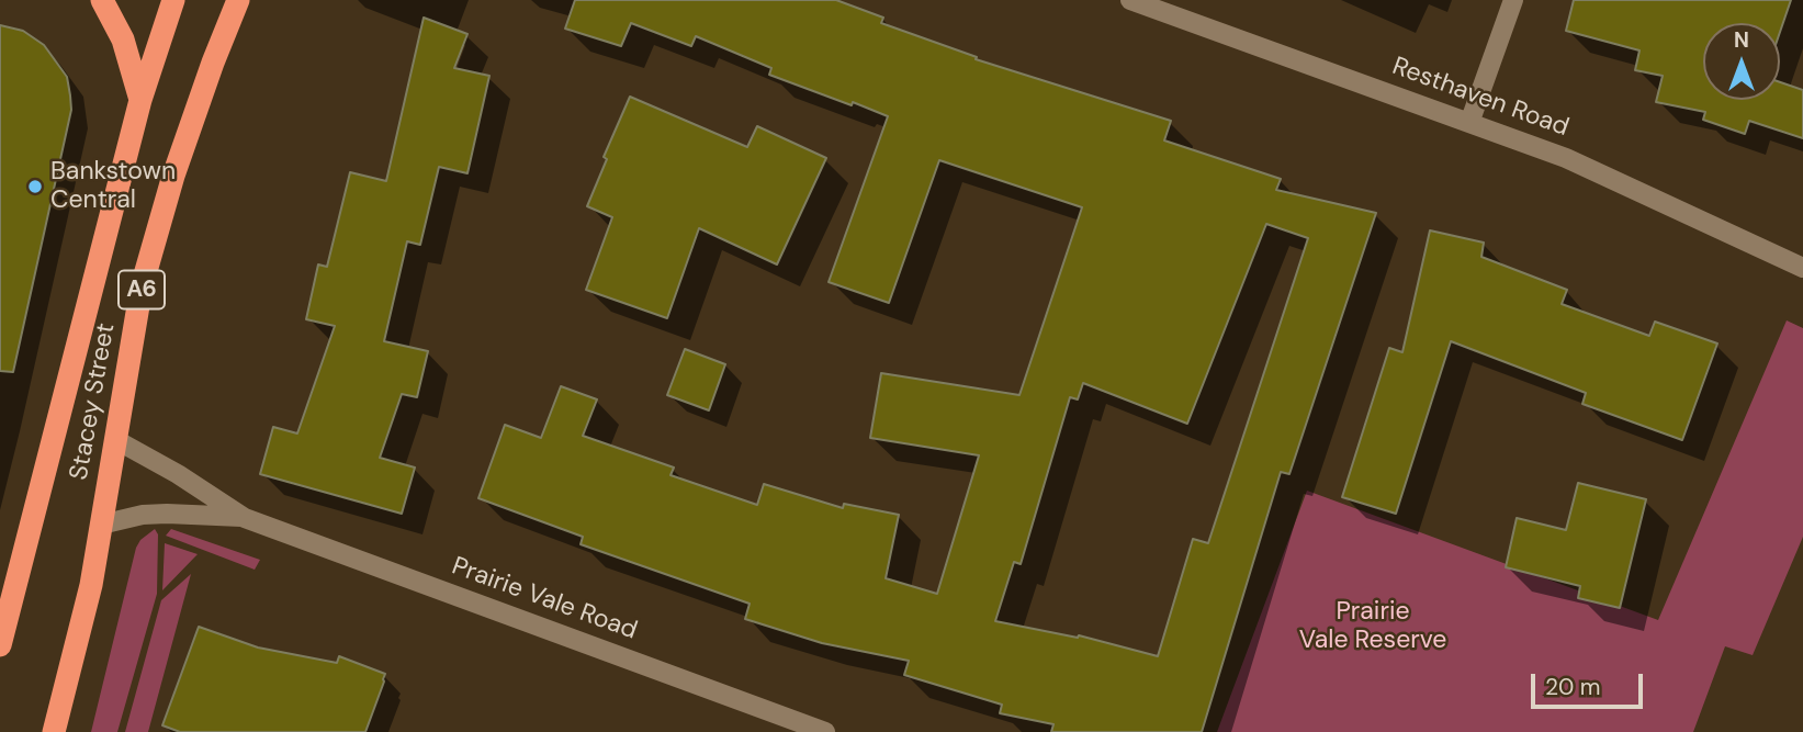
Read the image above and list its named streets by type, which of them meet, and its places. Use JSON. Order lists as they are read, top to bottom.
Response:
{
  "streets": {
    "highway": ["A6", "Stacey Street"],
    "street": ["Resthaven Road", "Prairie Vale Road"]
  },
  "crossings": [
    ["Stacey Street", "Prairie Vale Road"]
  ],
  "parks": ["Prairie Vale Reserve"],
  "places": ["Bankstown Central"],
  "scale_bar": "20 m",
  "north": "top"
}
